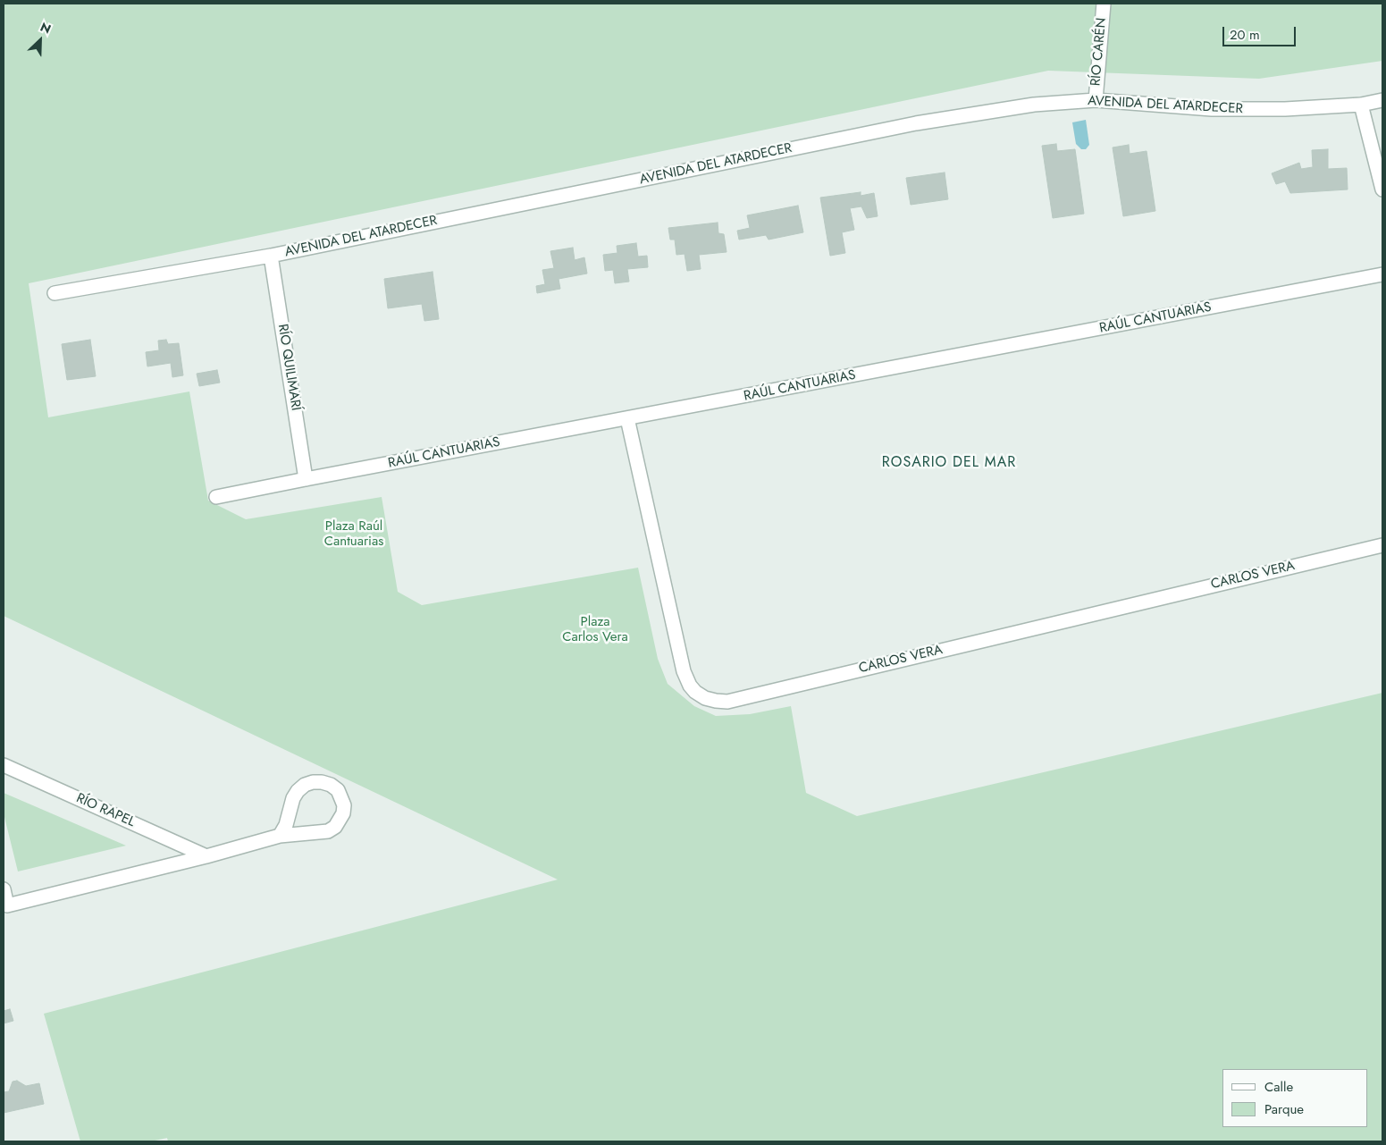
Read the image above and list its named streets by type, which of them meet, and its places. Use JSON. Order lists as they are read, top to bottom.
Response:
{
  "streets": {
    "street": [
      "RÍO CARÉN",
      "AVENIDA DEL ATARDECER",
      "RAÚL CANTUARIAS",
      "RÍO QUILIMARÍ",
      "CARLOS VERA",
      "RÍO RAPEL"
    ]
  },
  "crossings": [
    ["RÍO CARÉN", "AVENIDA DEL ATARDECER"],
    ["AVENIDA DEL ATARDECER", "RÍO QUILIMARÍ"],
    ["RAÚL CANTUARIAS", "RÍO QUILIMARÍ"],
    ["RAÚL CANTUARIAS", "CARLOS VERA"]
  ],
  "districts": ["ROSARIO DEL MAR"],
  "parks": ["Plaza Raúl Cantuarias", "Plaza Carlos Vera"],
  "legend": ["Calle", "Parque"],
  "scale_bar": "20 m",
  "north": "top right"
}
